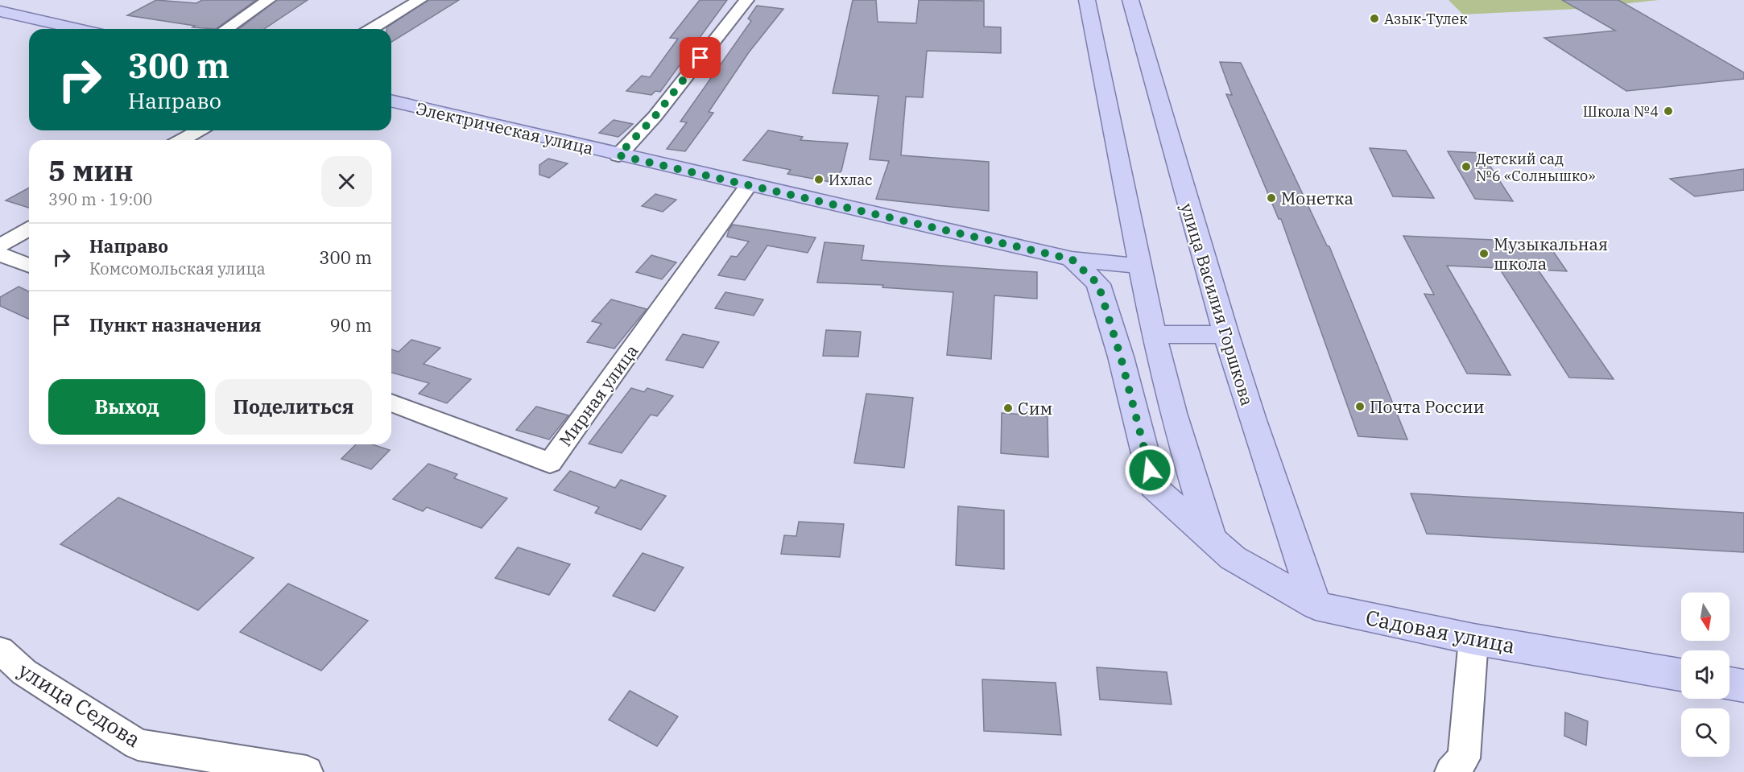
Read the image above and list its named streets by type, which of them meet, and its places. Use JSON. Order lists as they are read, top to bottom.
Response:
{
  "streets": {
    "main road": ["Электрическая улица", "улица Василия Горшкова", "Садовая улица"],
    "street": ["Мирная улица", "улица Седова"]
  },
  "crossings": [
    ["Электрическая улица", "Мирная улица"],
    ["улица Василия Горшкова", "Садовая улица"]
  ],
  "places": [
    "Азык-Тулек",
    "Школа №4",
    "Детский сад №6 «Солнышко»",
    "Ихлас",
    "Монетка",
    "Музыкальная школа",
    "Почта России",
    "Сим"
  ],
  "north": "bottom",
  "page": {
    "turn": ["300 m", "Направо"],
    "heading": ["5 мин", "390 m · 19:00"],
    "list": [
      {
        "name": "Направо",
        "note": "Комсомольская улица",
        "value": "300 m"
      },
      {
        "name": "Пункт назначения",
        "value": "90 m"
      }
    ],
    "buttons": ["Выход", "Поделиться"]
  }
}
